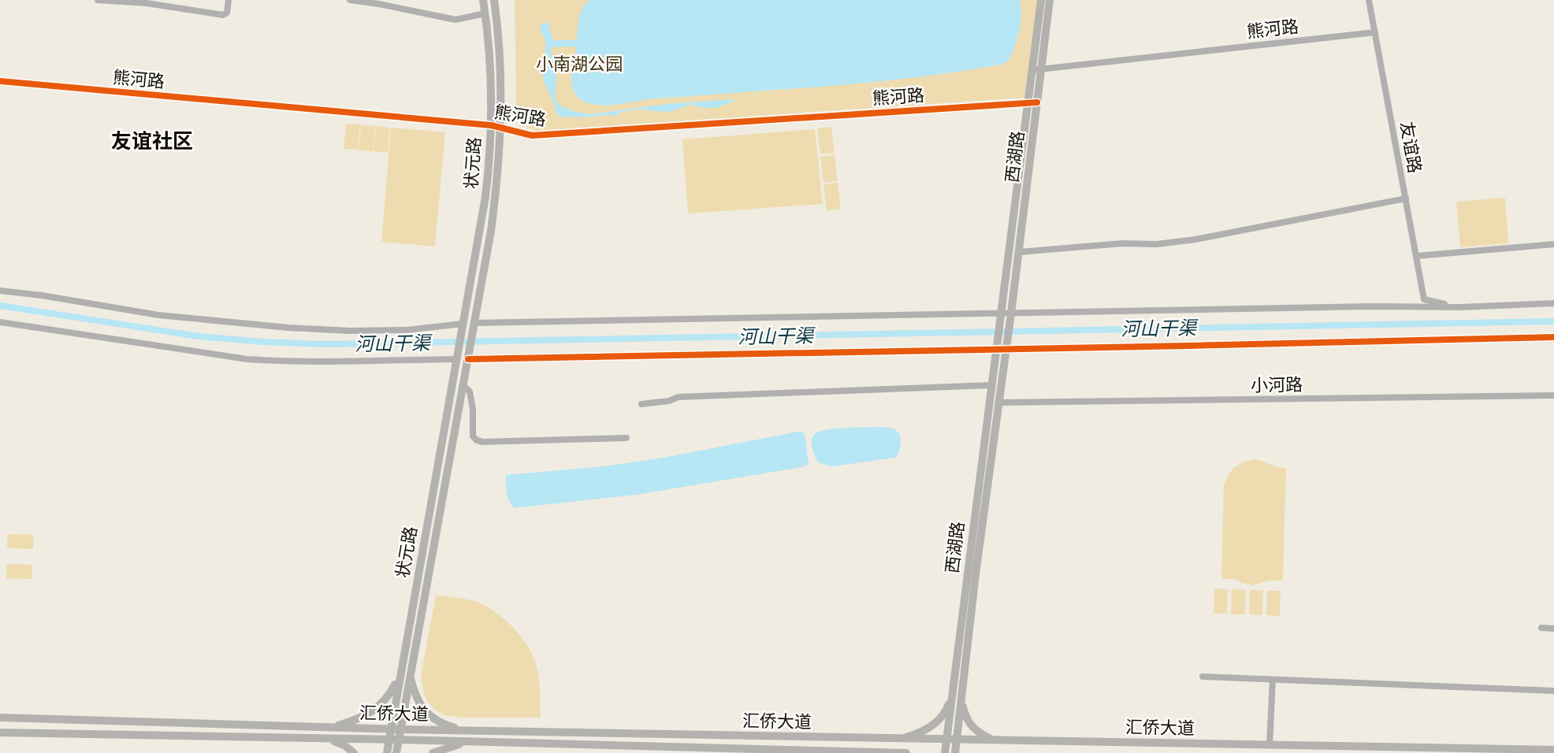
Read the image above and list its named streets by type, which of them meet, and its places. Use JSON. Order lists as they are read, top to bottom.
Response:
{
  "streets": {
    "main road": ["西湖路", "状元路", "汇侨大道"],
    "street": ["熊河路", "友谊路", "小河路"]
  },
  "crossings": [
    ["熊河路", "友谊路"],
    ["熊河路", "西湖路"],
    ["熊河路", "状元路"],
    ["西湖路", "小河路"],
    ["西湖路", "汇侨大道"],
    ["状元路", "汇侨大道"]
  ],
  "districts": ["友谊社区"],
  "water": ["河山干渠"],
  "parks": ["小南湖公园"]
}
